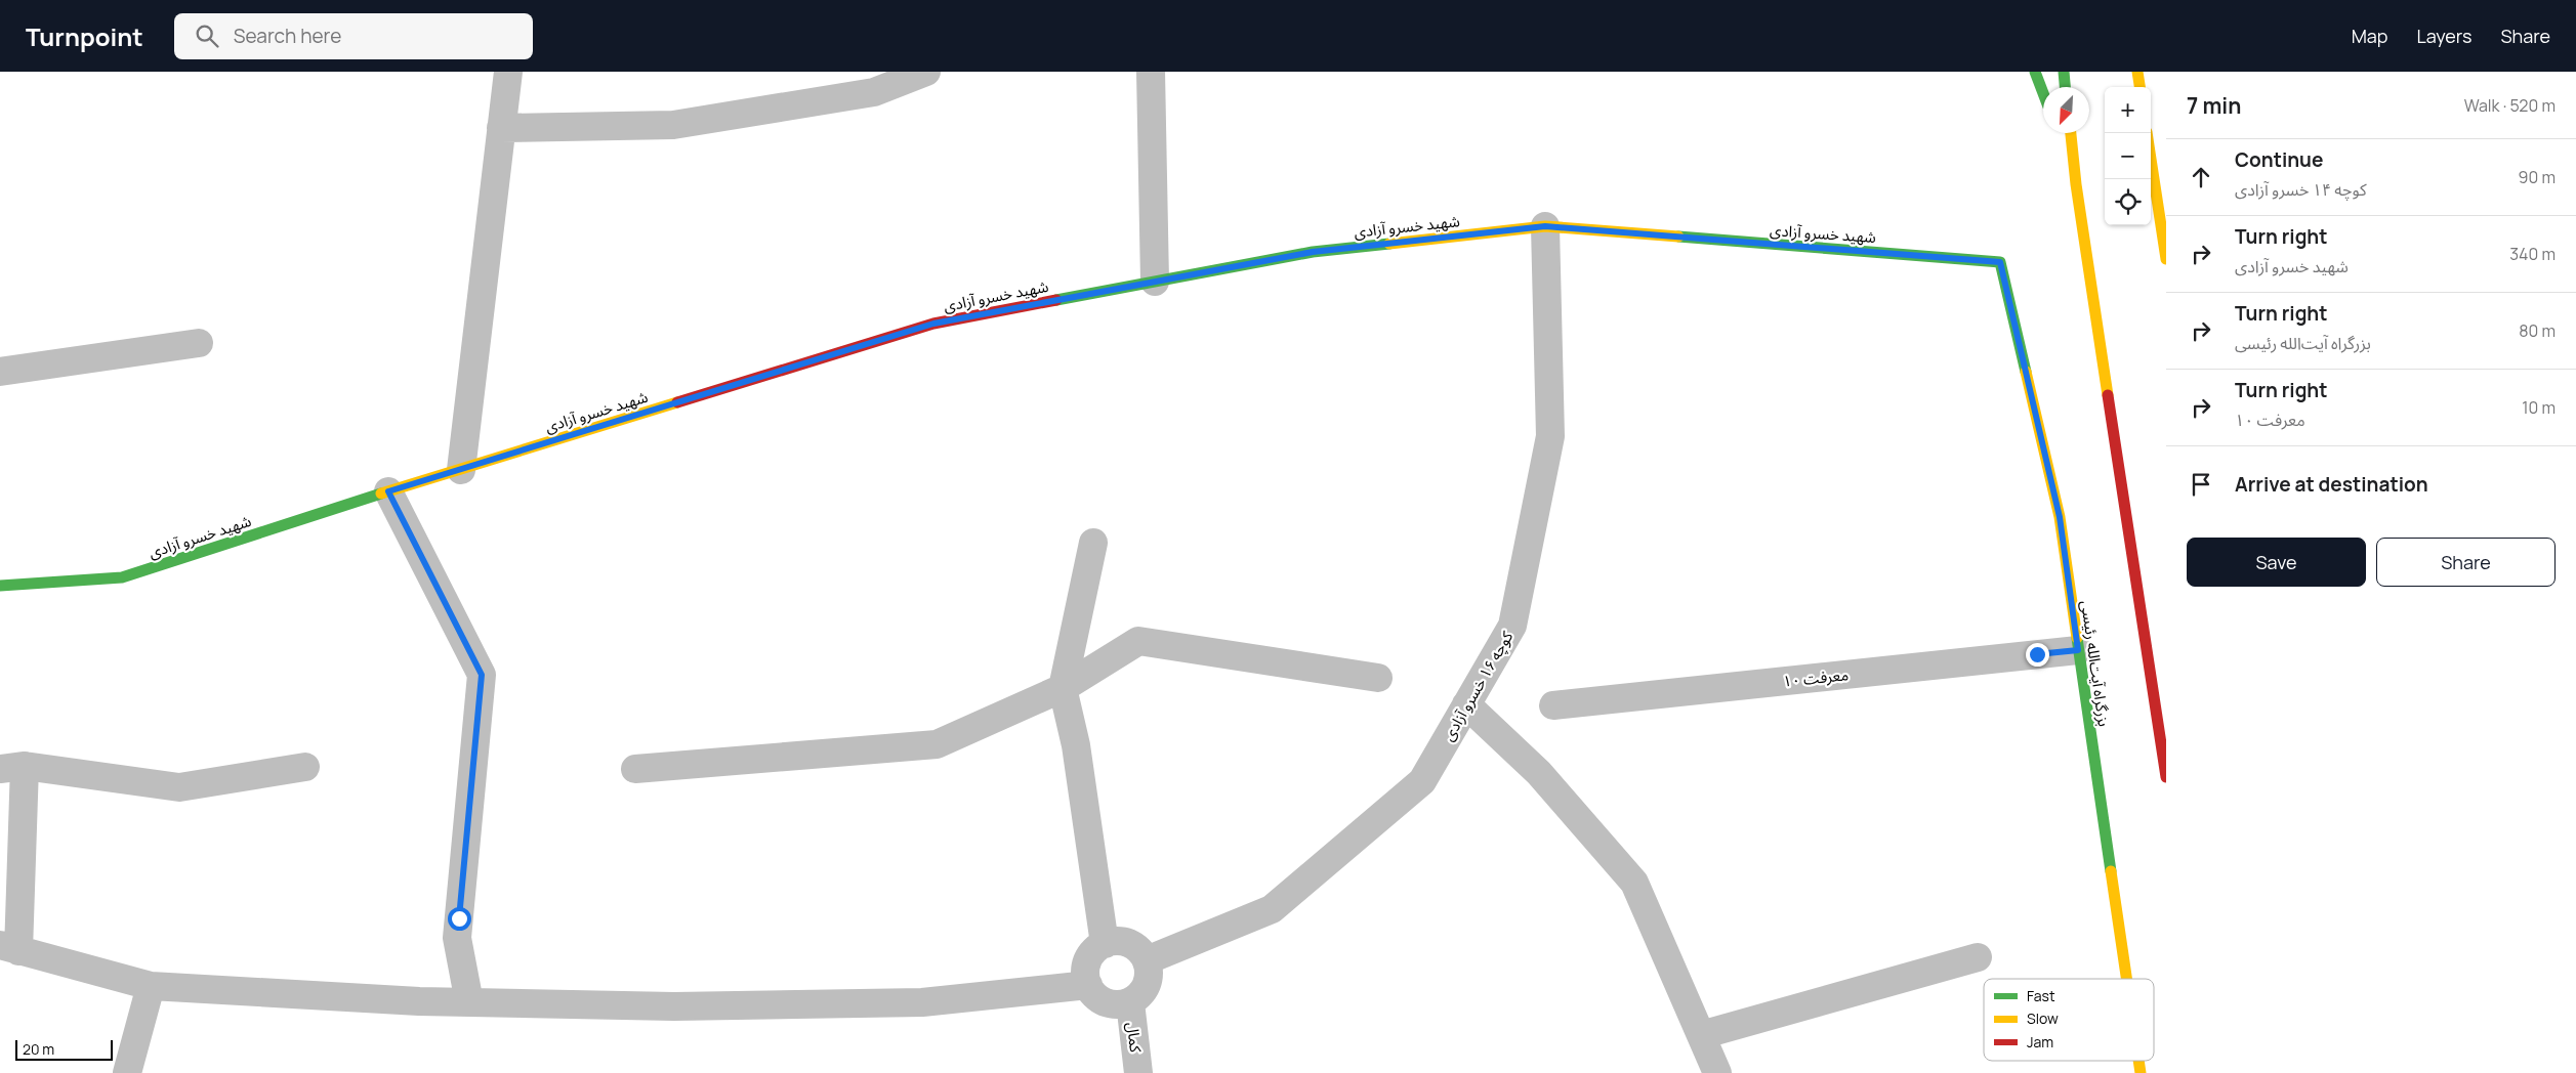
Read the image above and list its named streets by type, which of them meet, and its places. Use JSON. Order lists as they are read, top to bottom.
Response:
{
  "streets": {
    "main road": ["شهید خسرو آزادی", "بزرگراه آیت‌الله رئیسی"],
    "street": ["معرفت ۱۰", "کوچه ۱۶ خسرو آزادی", "کمال"]
  },
  "crossings": [
    ["شهید خسرو آزادی", "بزرگراه آیت‌الله رئیسی"],
    ["شهید خسرو آزادی", "کوچه ۱۶ خسرو آزادی"],
    ["بزرگراه آیت‌الله رئیسی", "معرفت ۱۰"],
    ["کوچه ۱۶ خسرو آزادی", "کمال"]
  ],
  "legend": ["Fast", "Slow", "Jam"],
  "scale_bar": "20 m",
  "north": "bottom left",
  "page": {
    "header": "Turnpoint",
    "search": "Search here",
    "nav": ["Map", "Layers", "Share"],
    "heading": ["7 min", "Walk · 520 m"],
    "map_buttons": ["+", "−"],
    "list": [
      ["Continue", "کوچه ۱۴ خسرو آزادی", "90 m"],
      ["Turn right", "شهید خسرو آزادی", "340 m"],
      ["Turn right", "بزرگراه آیت‌الله رئیسی", "80 m"],
      ["Turn right", "معرفت ۱۰", "10 m"],
      "Arrive at destination"
    ],
    "buttons": ["Save", "Share"],
    "scale": "20 m"
  }
}
